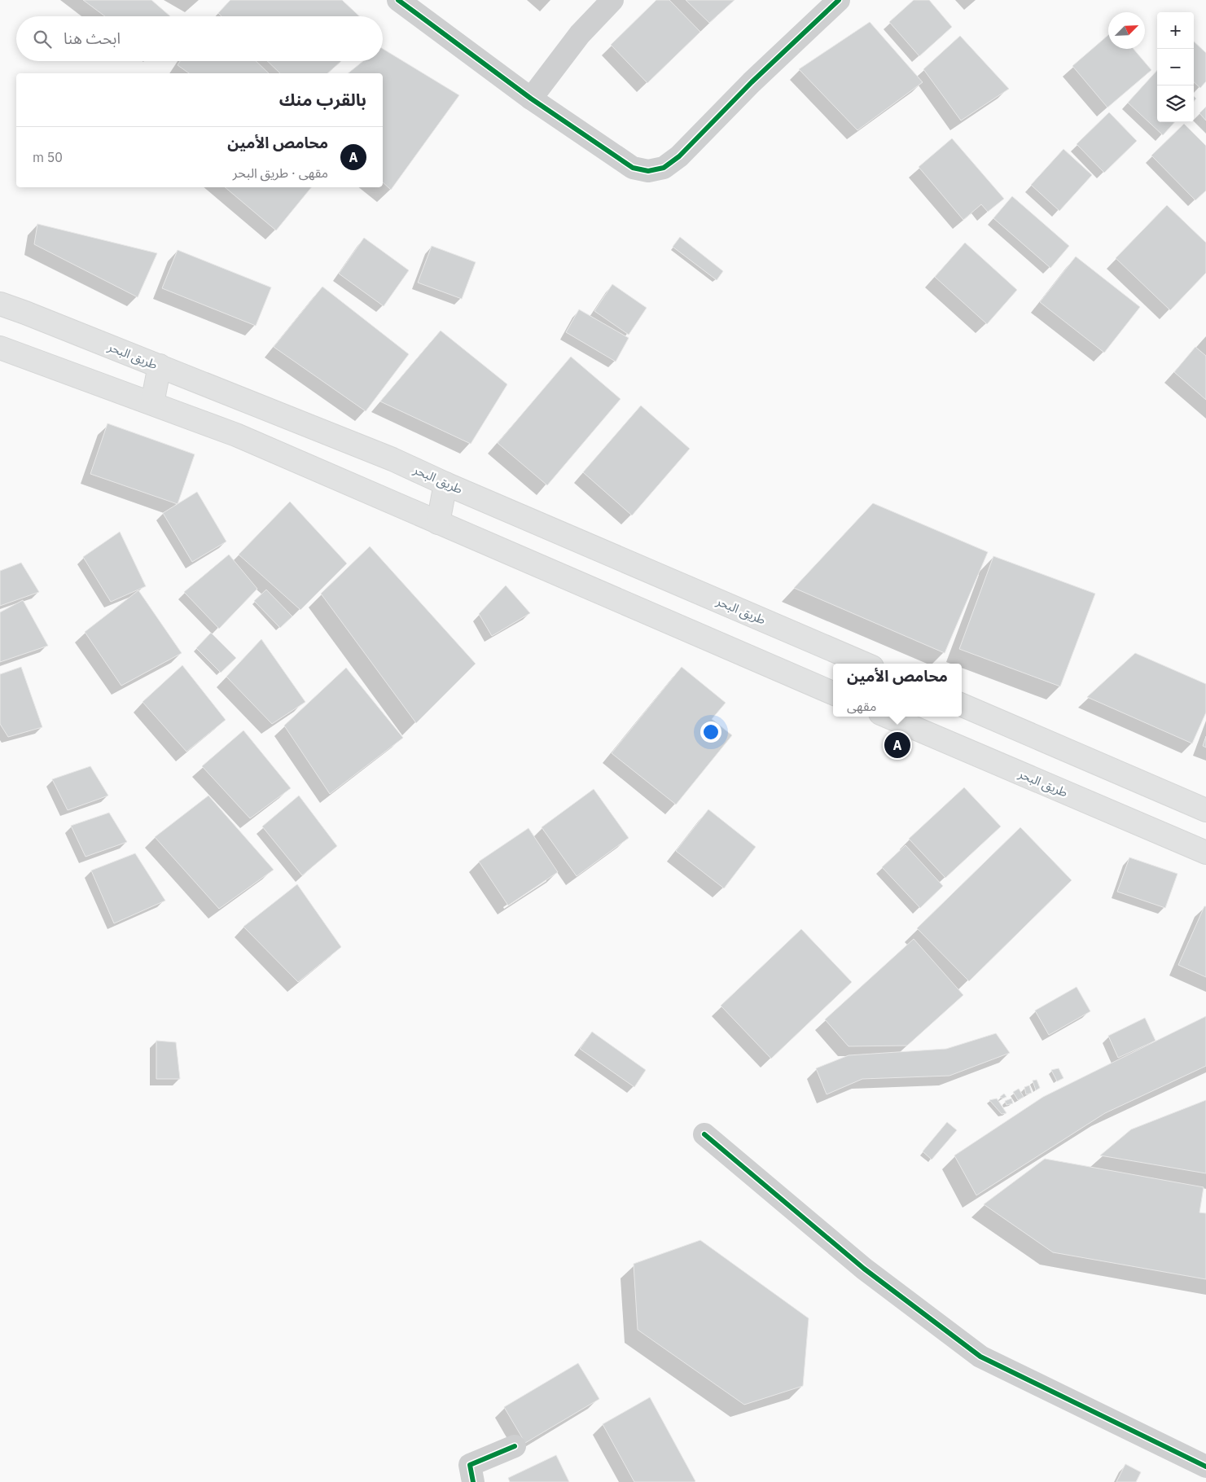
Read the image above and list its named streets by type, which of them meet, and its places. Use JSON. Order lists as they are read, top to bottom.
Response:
{
  "streets": {
    "highway": ["طريق البحر"]
  },
  "north": "top right",
  "page": {
    "map_buttons": ["+", "−"],
    "search": "ابحث هنا",
    "heading": "بالقرب منك",
    "list": [
      {
        "mark": "A",
        "name": "محامص الأمين",
        "note": "مقهى · طريق البحر",
        "value": "50 m"
      }
    ],
    "popup": ["محامص الأمين", "مقهى"],
    "pins": "A"
  }
}
